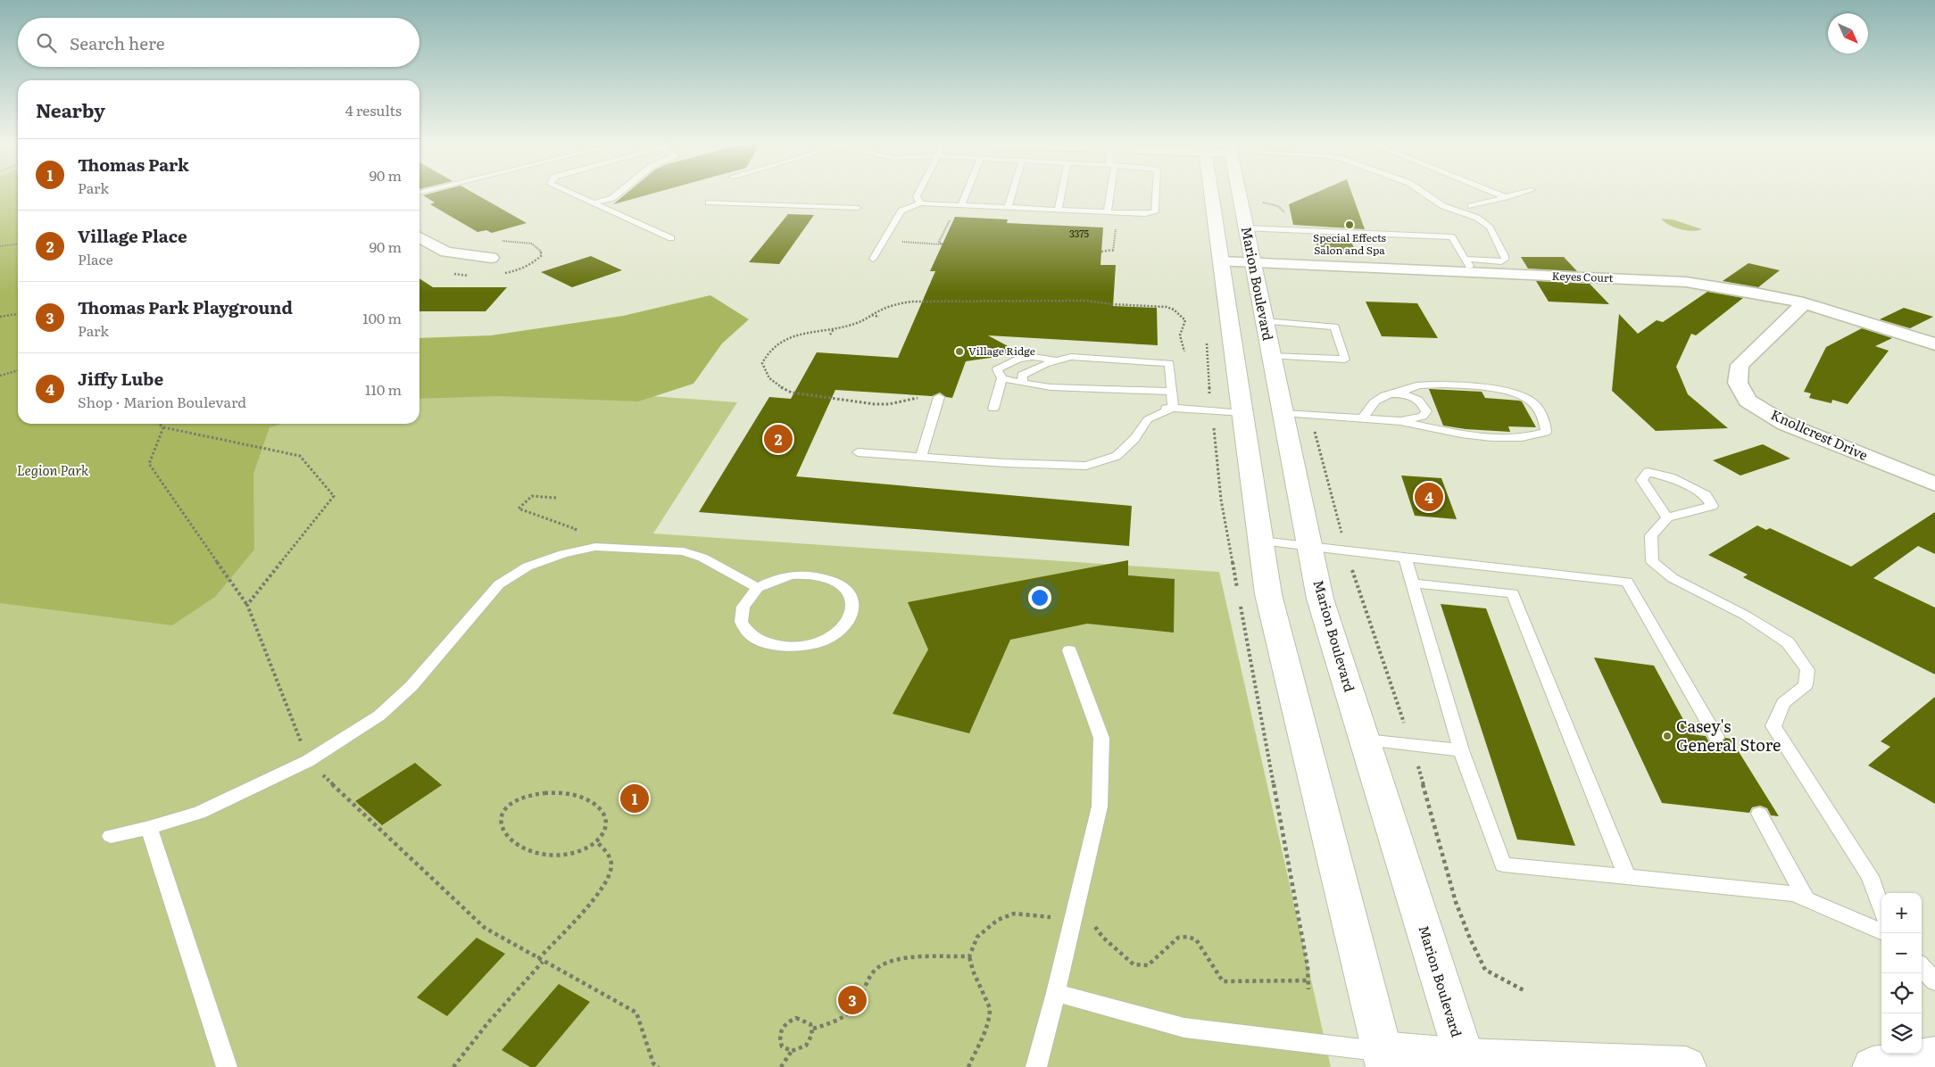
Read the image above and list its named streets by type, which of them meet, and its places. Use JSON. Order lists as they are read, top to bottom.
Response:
{
  "streets": {
    "main road": ["Marion Boulevard"],
    "street": ["Keyes Court", "Knollcrest Drive"]
  },
  "crossings": [
    ["Keyes Court", "Marion Boulevard"],
    ["Keyes Court", "Knollcrest Drive"]
  ],
  "parks": ["Legion Park"],
  "places": ["Special Effects Salon and Spa", "Village Ridge", "Casey's General Store"],
  "house_numbers": ["3375"],
  "north": "bottom right",
  "page": {
    "search": "Search here",
    "heading": ["Nearby", "4 results"],
    "list": [
      {
        "mark": "1",
        "name": "Thomas Park",
        "note": "Park",
        "value": "90 m"
      },
      {
        "mark": "2",
        "name": "Village Place",
        "note": "Place",
        "value": "90 m"
      },
      {
        "mark": "3",
        "name": "Thomas Park Playground",
        "note": "Park",
        "value": "100 m"
      },
      {
        "mark": "4",
        "name": "Jiffy Lube",
        "note": "Shop · Marion Boulevard",
        "value": "110 m"
      }
    ],
    "pins": [
      "2",
      "4",
      "1",
      "3"
    ],
    "map_buttons": ["+", "−"]
  }
}
